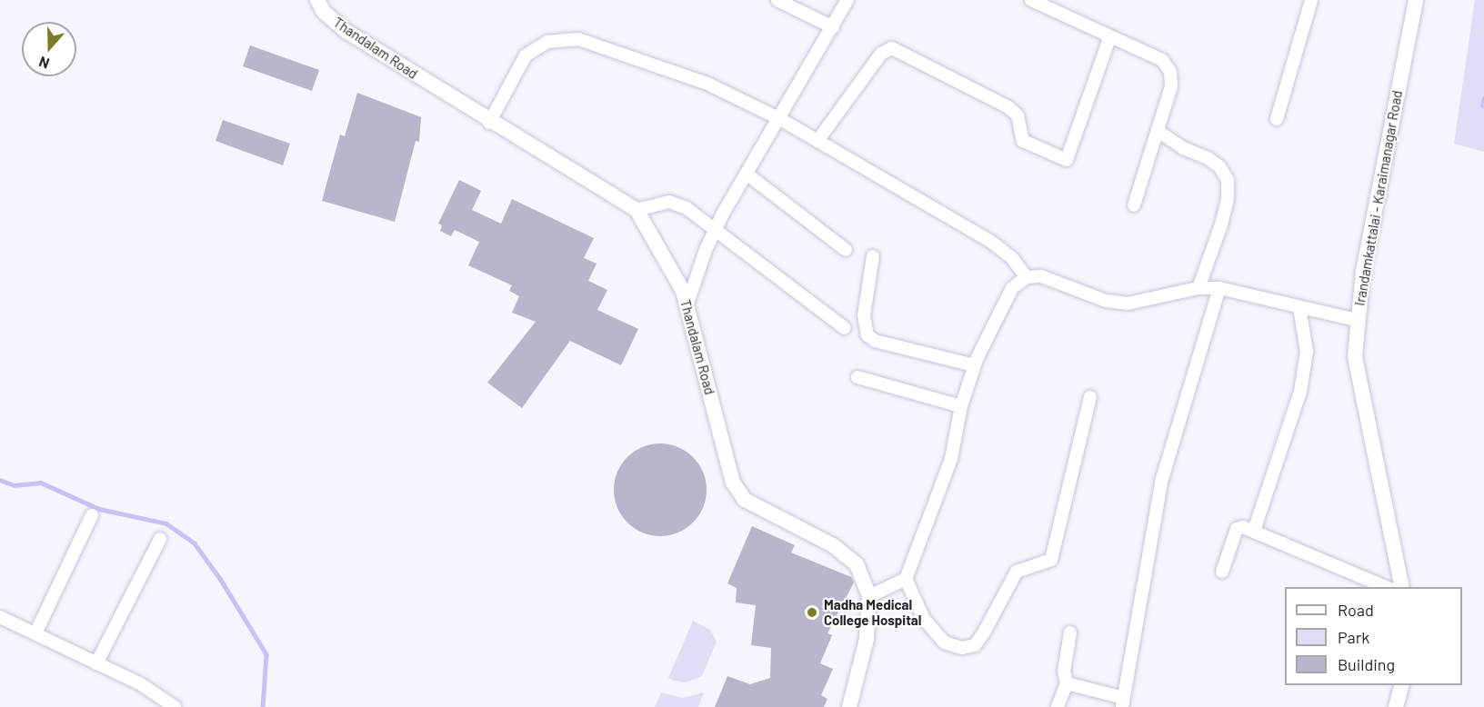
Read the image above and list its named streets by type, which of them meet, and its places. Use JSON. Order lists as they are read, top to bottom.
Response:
{
  "streets": {
    "street": ["Thandalam Road", "Irandamkattalai - Karaimanagar Road"]
  },
  "places": ["Madha Medical College Hospital"],
  "legend": ["Road", "Park", "Building"],
  "north": "bottom"
}
